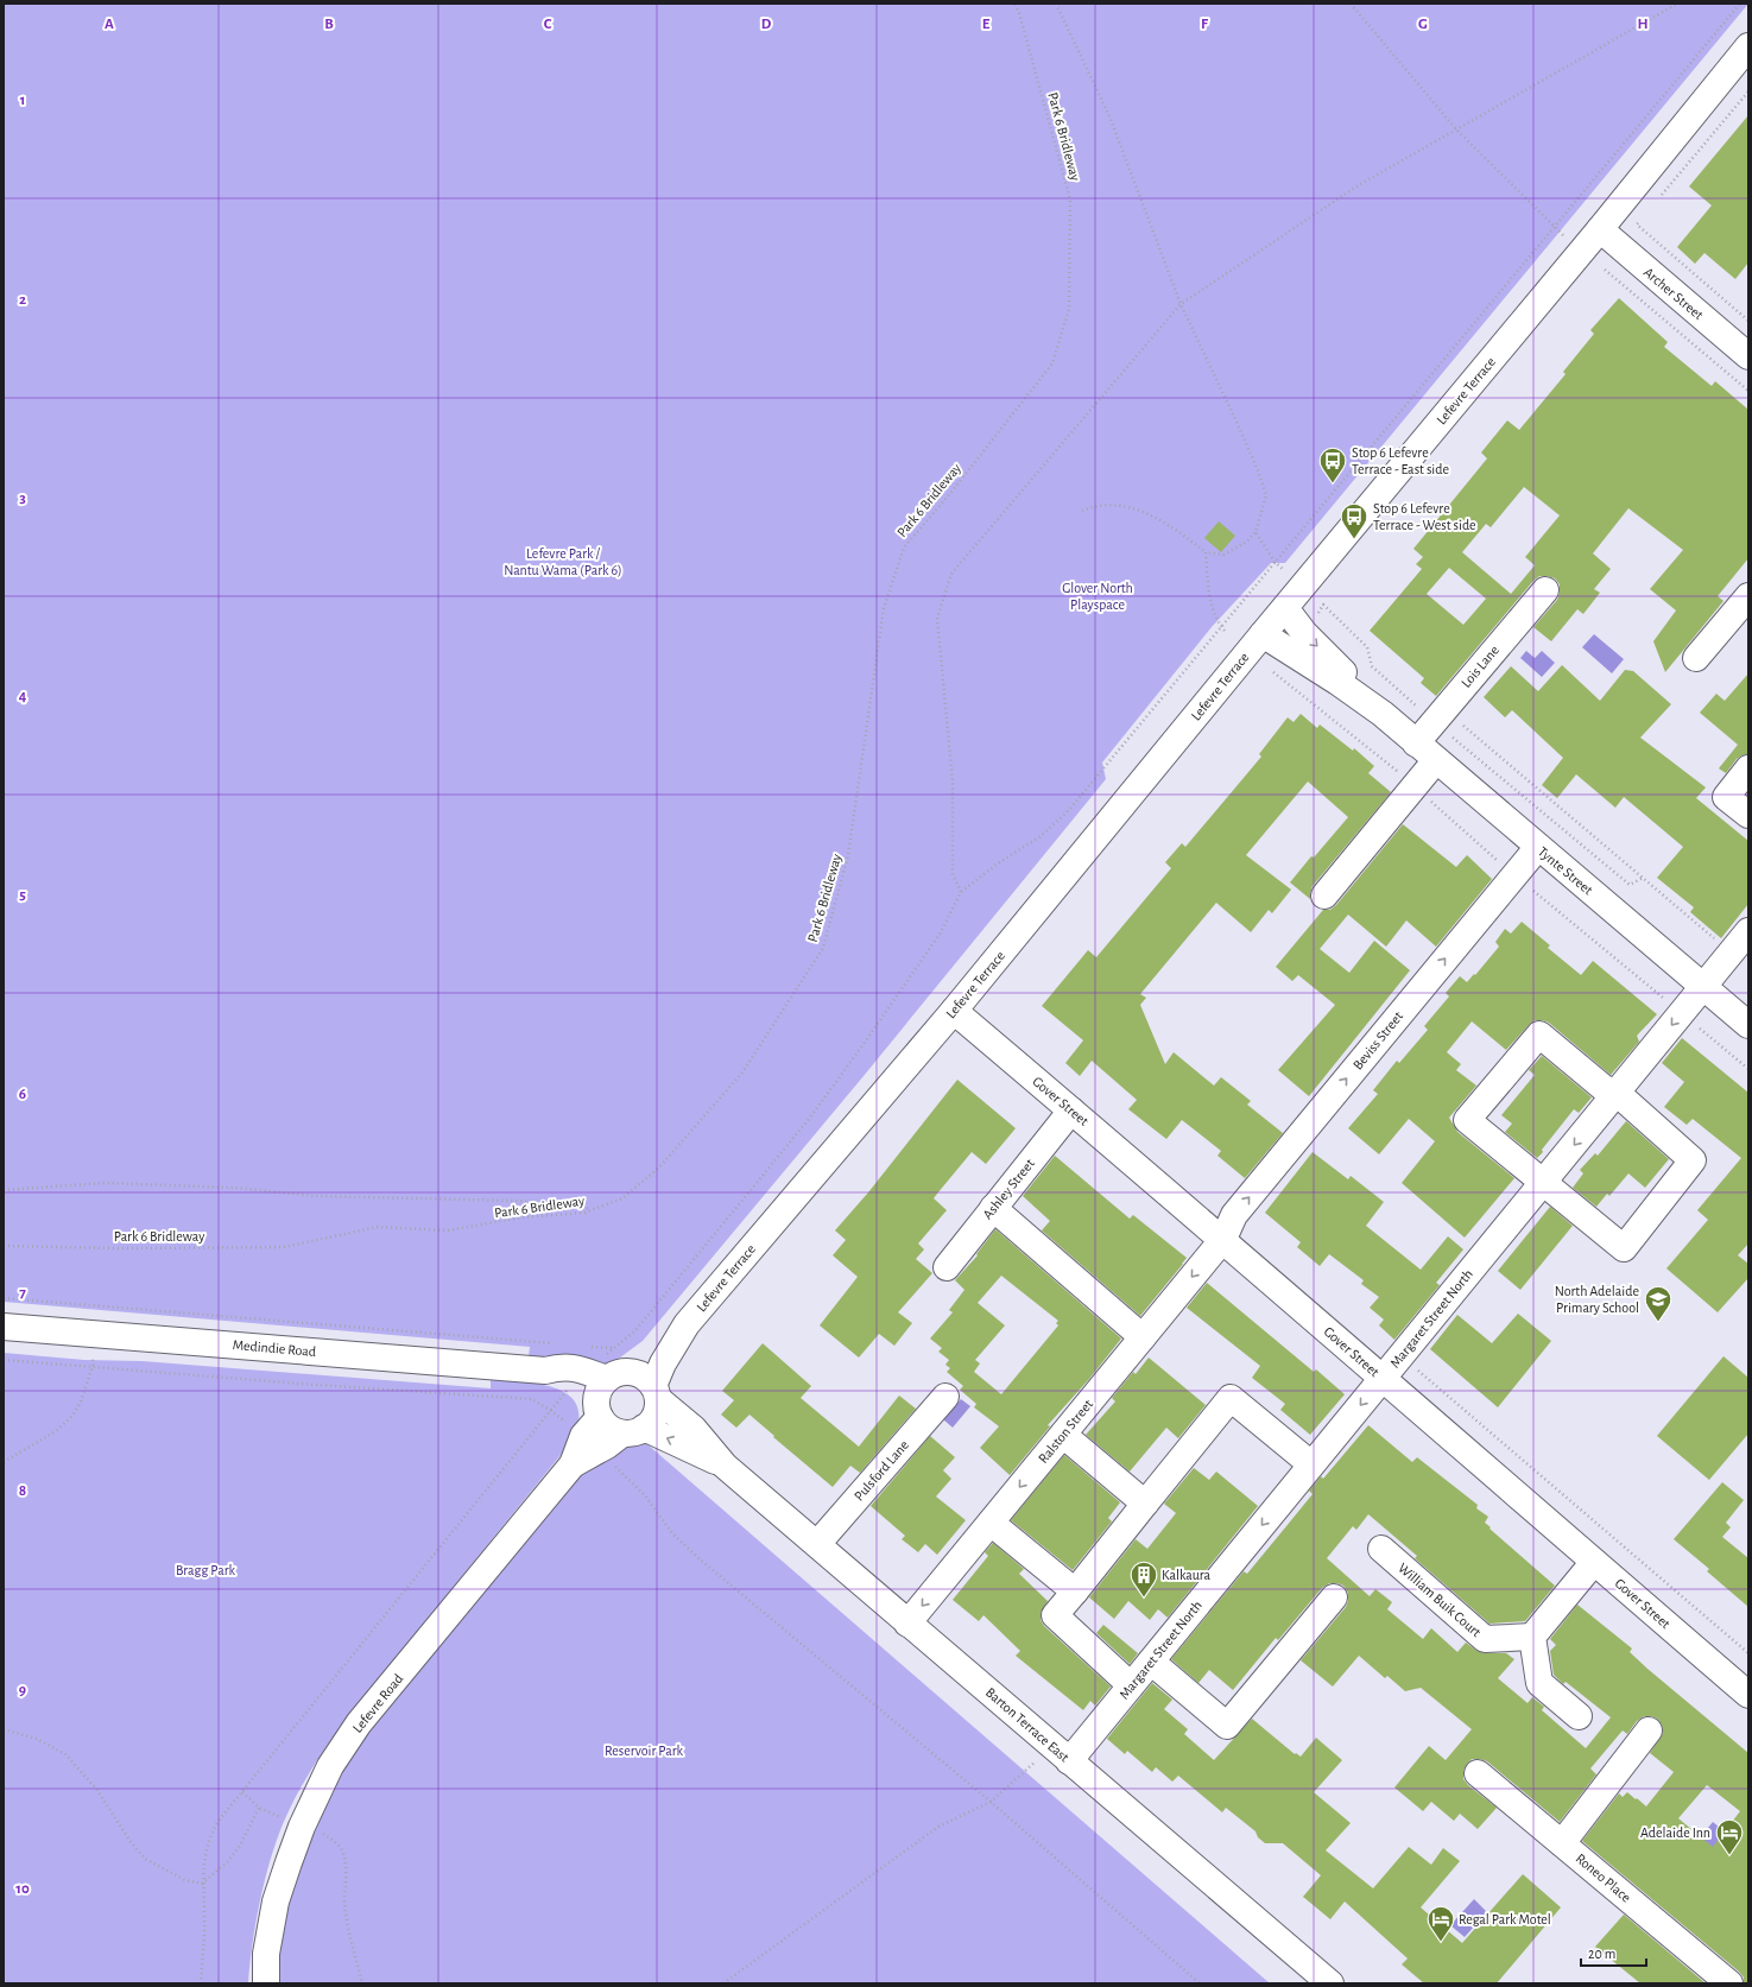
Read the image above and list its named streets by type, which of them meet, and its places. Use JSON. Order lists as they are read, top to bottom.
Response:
{
  "streets": {
    "street": [
      "Archer Street",
      "Lefevre Terrace",
      "Lois Lane",
      "Tynte Street",
      "Beviss Street",
      "Gover Street",
      "Ashley Street",
      "Margaret Street North",
      "Medindie Road",
      "Ralston Street",
      "Pulsford Lane",
      "William Buik Court",
      "Lefevre Road",
      "Barton Terrace East",
      "Roneo Place"
    ],
    "path": ["Park 6 Bridleway"]
  },
  "crossings": [
    ["Archer Street", "Lefevre Terrace"],
    ["Lefevre Terrace", "Tynte Street"],
    ["Lefevre Terrace", "Gover Street"],
    ["Lefevre Terrace", "Medindie Road"],
    ["Lefevre Terrace", "Lefevre Road"],
    ["Lefevre Terrace", "Barton Terrace East"],
    ["Lois Lane", "Tynte Street"],
    ["Tynte Street", "Beviss Street"],
    ["Tynte Street", "Margaret Street North"],
    ["Beviss Street", "Gover Street"],
    ["Beviss Street", "Ralston Street"],
    ["Gover Street", "Ashley Street"],
    ["Gover Street", "Margaret Street North"],
    ["Gover Street", "Ralston Street"],
    ["Margaret Street North", "Barton Terrace East"],
    ["Medindie Road", "Lefevre Road"],
    ["Medindie Road", "Barton Terrace East"],
    ["Ralston Street", "Barton Terrace East"],
    ["Pulsford Lane", "Barton Terrace East"],
    ["Lefevre Road", "Barton Terrace East"]
  ],
  "one_way": ["Beviss Street", "Margaret Street North"],
  "parks": [
    "Lefevre Park / Nantu Wama (Park 6)",
    "Glover North Playspace",
    "Bragg Park",
    "Reservoir Park"
  ],
  "places": {
    "bus stop": ["Stop 6 Lefevre Terrace - East side", "Stop 6 Lefevre Terrace - West side"],
    "school or university": ["North Adelaide Primary School"],
    "building": ["Kalkaura"],
    "hotel": ["Adelaide Inn", "Regal Park Motel"]
  },
  "scale_bar": "20 m",
  "grid": {
    "columns": [
      "A",
      "B",
      "C",
      "D",
      "E",
      "F",
      "G",
      "H"
    ],
    "rows": [
      "1",
      "2",
      "3",
      "4",
      "5",
      "6",
      "7",
      "8",
      "9",
      "10"
    ]
  }
}
